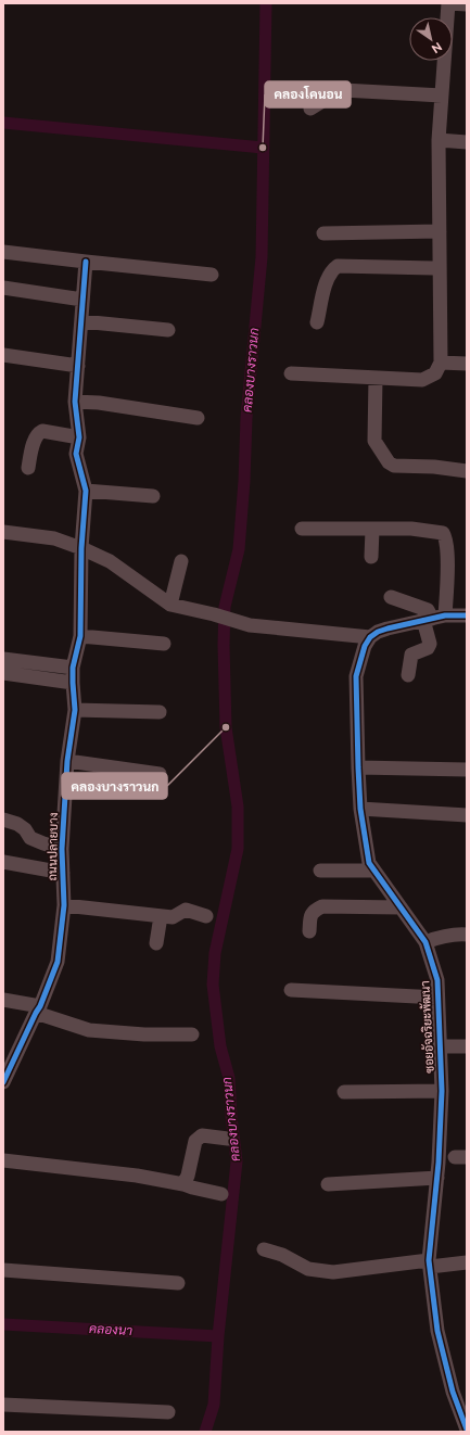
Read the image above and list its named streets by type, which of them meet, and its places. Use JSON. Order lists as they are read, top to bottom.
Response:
{
  "streets": {
    "street": ["ถนนปลายบาง", "ซอยอัจฉริยะพัฒนา"]
  },
  "water": ["คลองบางราวนก", "คลองนา"],
  "places": ["คลองโคนอน", "คลองบางราวนก"],
  "north": "bottom right"
}
